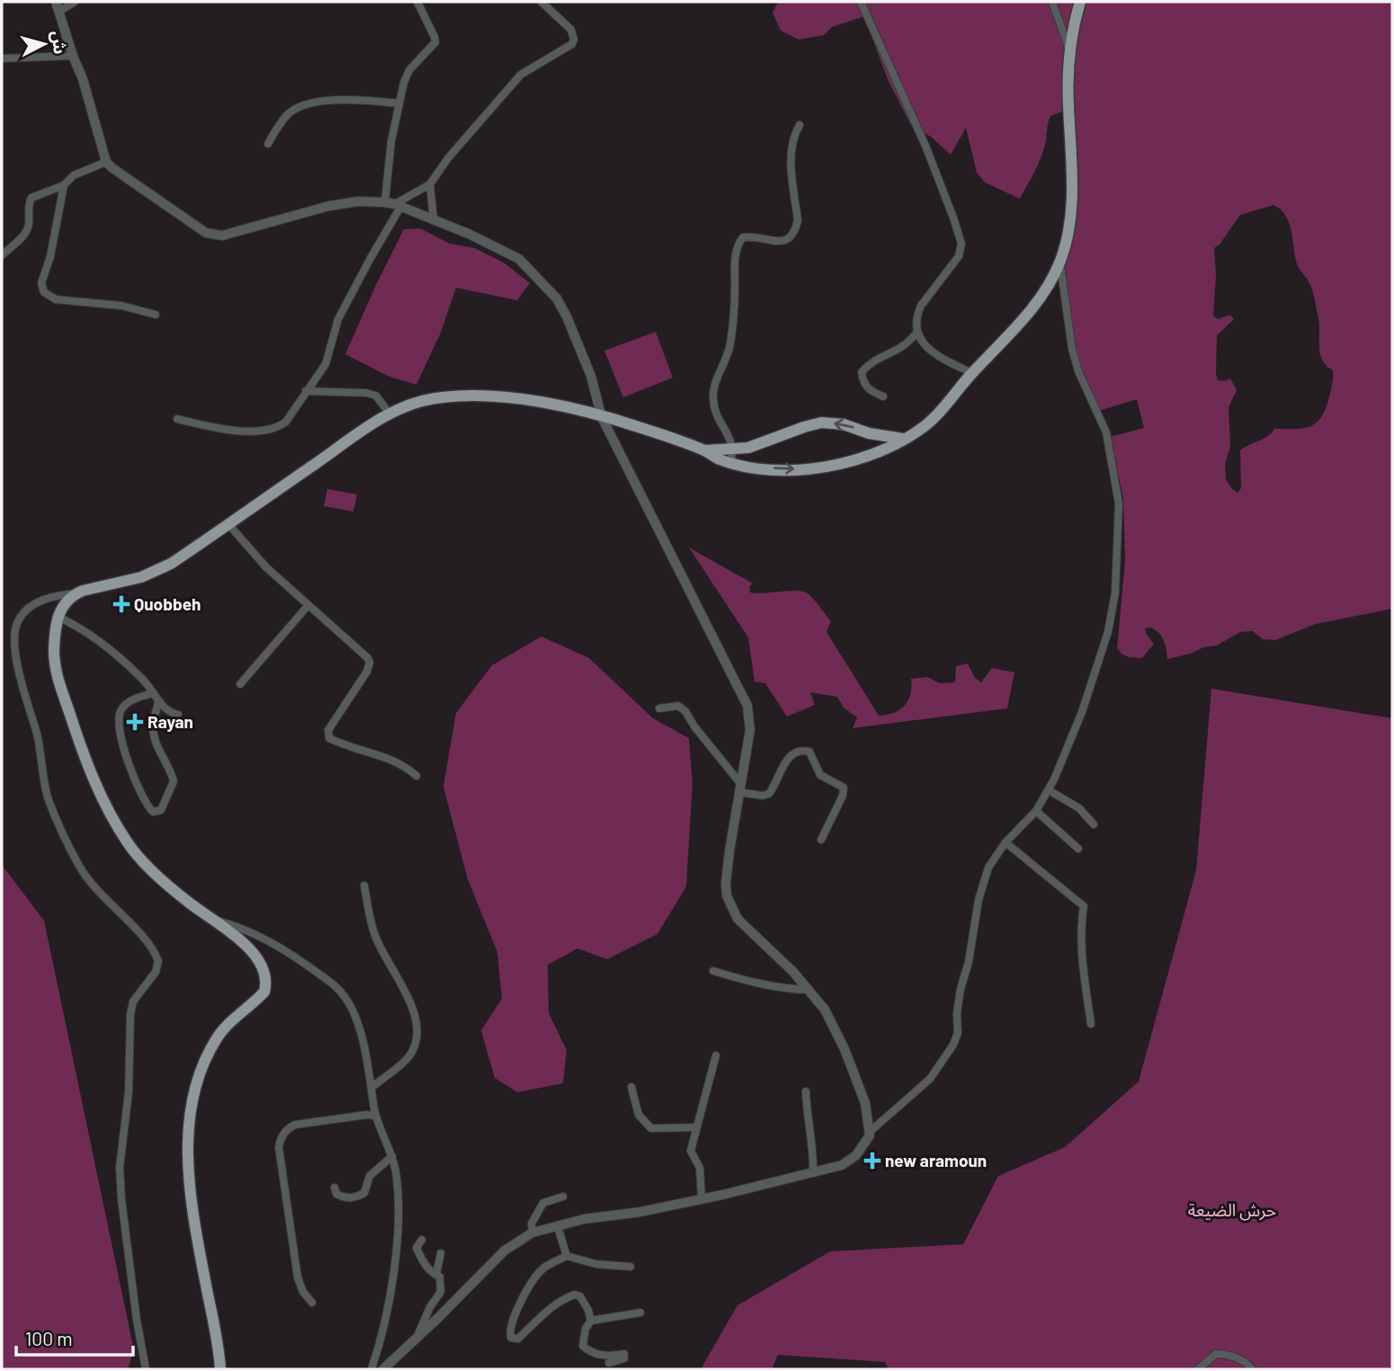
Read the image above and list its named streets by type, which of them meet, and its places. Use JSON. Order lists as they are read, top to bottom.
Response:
{
  "parks": ["حرش الضيعة"],
  "places": {
    "health": ["Quobbeh", "Rayan", "new aramoun"]
  },
  "scale_bar": "100 m",
  "north": "right"
}
